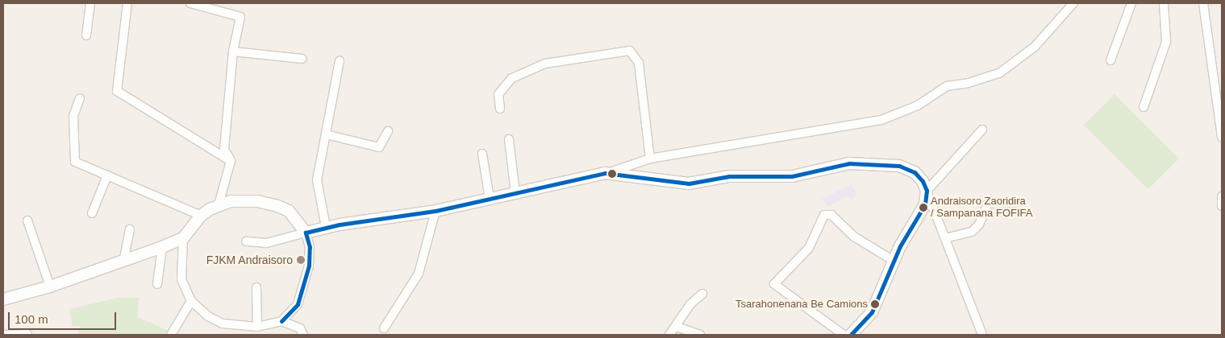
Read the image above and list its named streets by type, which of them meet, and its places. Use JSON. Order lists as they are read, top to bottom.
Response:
{
  "places": ["Andraisoro Zaoridira / Sampanana FOFIFA", "FJKM Andraisoro", "Tsarahonenana Be Camions"],
  "scale_bar": "100 m"
}
